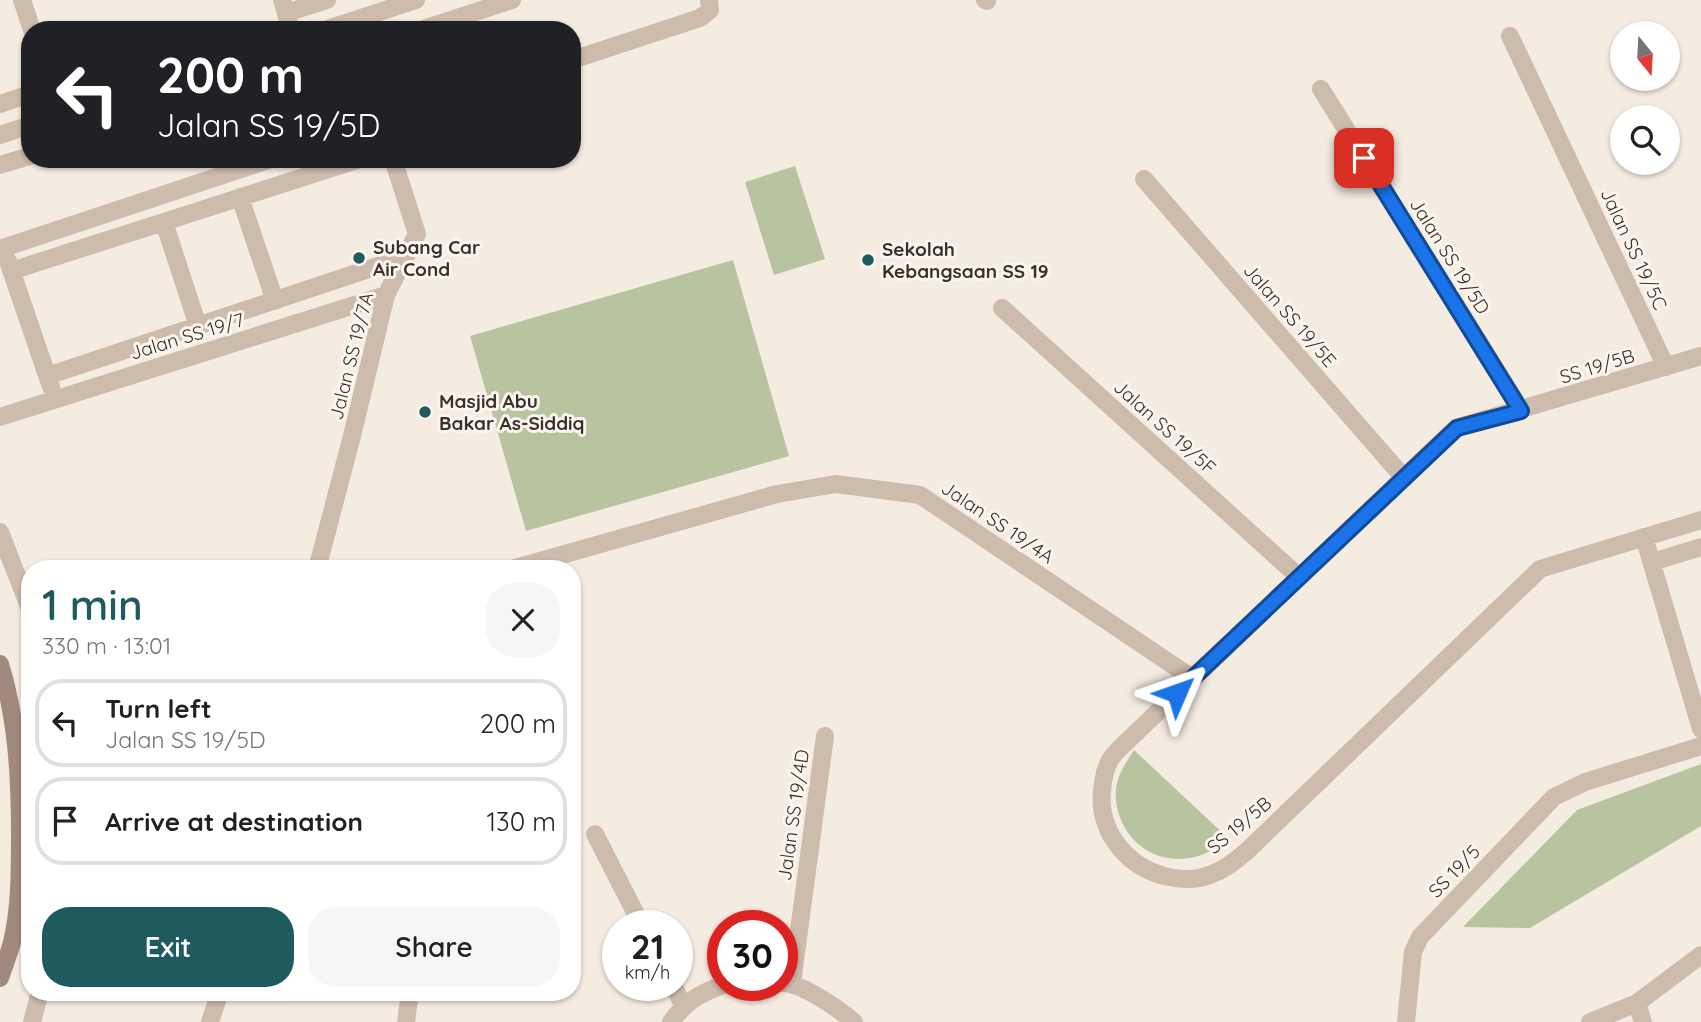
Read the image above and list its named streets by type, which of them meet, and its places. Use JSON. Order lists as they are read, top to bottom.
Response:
{
  "streets": {
    "street": [
      "Jalan SS 19/5C",
      "Jalan SS 19/5D",
      "Jalan SS 19/5E",
      "Jalan SS 19/7",
      "Jalan SS 19/7A",
      "SS 19/5B",
      "Jalan SS 19/5F",
      "Jalan SS 19/4A",
      "Jalan SS 19/4D",
      "SS 19/5"
    ]
  },
  "crossings": [
    ["Jalan SS 19/5C", "SS 19/5B"],
    ["Jalan SS 19/5D", "SS 19/5B"],
    ["Jalan SS 19/5E", "SS 19/5B"],
    ["Jalan SS 19/7", "Jalan SS 19/7A"],
    ["SS 19/5B", "Jalan SS 19/5F"],
    ["SS 19/5B", "Jalan SS 19/4A"]
  ],
  "places": ["Subang Car Air Cond", "Sekolah Kebangsaan SS 19", "Masjid Abu Bakar As-Siddiq"],
  "north": "bottom",
  "page": {
    "turn": ["200 m", "Jalan SS 19/5D"],
    "heading": ["1 min", "330 m · 13:01"],
    "list": [
      {
        "name": "Turn left",
        "note": "Jalan SS 19/5D",
        "value": "200 m"
      },
      {
        "name": "Arrive at destination",
        "value": "130 m"
      }
    ],
    "buttons": ["Exit", "Share"],
    "speed": "21 km/h",
    "limit": "30"
  }
}
